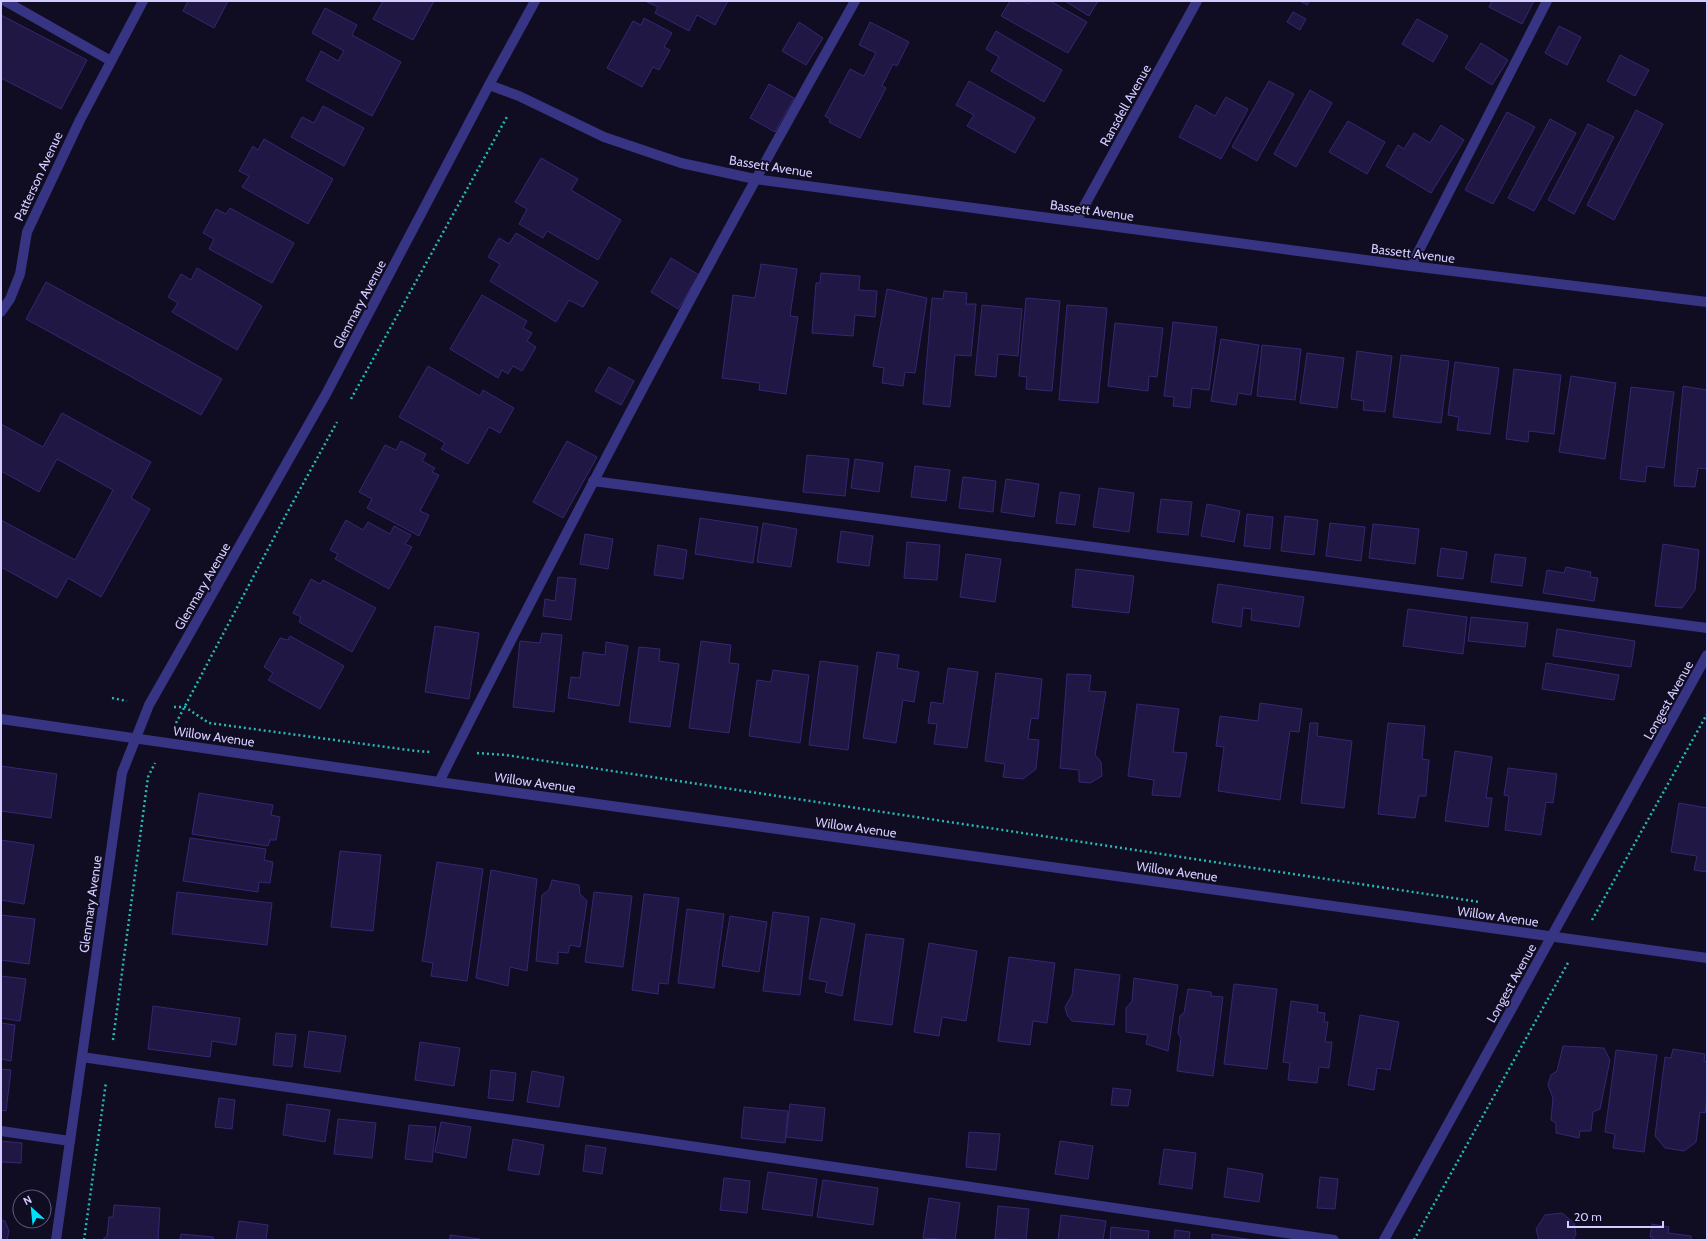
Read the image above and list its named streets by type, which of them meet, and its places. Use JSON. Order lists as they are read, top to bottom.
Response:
{
  "streets": {
    "street": [
      "Ransdell Avenue",
      "Bassett Avenue",
      "Patterson Avenue",
      "Glenmary Avenue",
      "Longest Avenue",
      "Willow Avenue"
    ]
  },
  "crossings": [
    ["Ransdell Avenue", "Bassett Avenue"],
    ["Bassett Avenue", "Glenmary Avenue"],
    ["Glenmary Avenue", "Willow Avenue"],
    ["Longest Avenue", "Willow Avenue"]
  ],
  "scale_bar": "20 m",
  "north": "top left"
}
